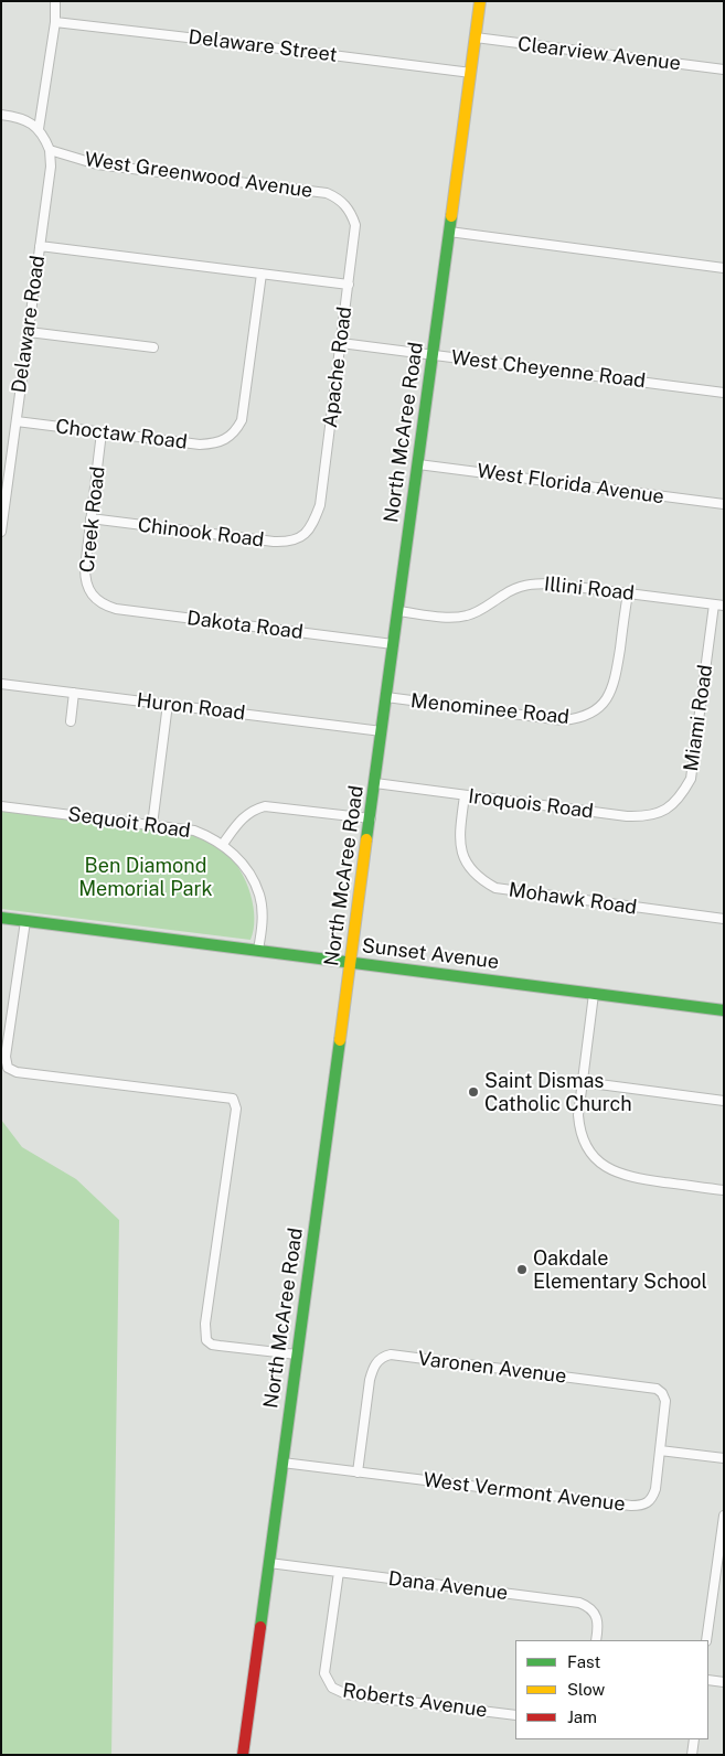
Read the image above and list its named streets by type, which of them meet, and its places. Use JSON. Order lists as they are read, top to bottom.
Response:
{
  "streets": {
    "street": [
      "Delaware Street",
      "Clearview Avenue",
      "West Greenwood Avenue",
      "Delaware Road",
      "Apache Road",
      "West Cheyenne Road",
      "North McAree Road",
      "Choctaw Road",
      "West Florida Avenue",
      "Creek Road",
      "Chinook Road",
      "Illini Road",
      "Dakota Road",
      "Huron Road",
      "Menominee Road",
      "Miami Road",
      "Iroquois Road",
      "Sequoit Road",
      "Mohawk Road",
      "Sunset Avenue",
      "Varonen Avenue",
      "West Vermont Avenue",
      "Dana Avenue",
      "Roberts Avenue"
    ]
  },
  "crossings": [
    ["Delaware Street", "North McAree Road"],
    ["Clearview Avenue", "North McAree Road"],
    ["West Greenwood Avenue", "Delaware Road"],
    ["West Greenwood Avenue", "Apache Road"],
    ["Delaware Road", "Choctaw Road"],
    ["Apache Road", "West Cheyenne Road"],
    ["Apache Road", "Chinook Road"],
    ["West Cheyenne Road", "North McAree Road"],
    ["North McAree Road", "West Florida Avenue"],
    ["North McAree Road", "Illini Road"],
    ["North McAree Road", "Dakota Road"],
    ["North McAree Road", "Huron Road"],
    ["North McAree Road", "Menominee Road"],
    ["North McAree Road", "Iroquois Road"],
    ["North McAree Road", "Sunset Avenue"],
    ["North McAree Road", "West Vermont Avenue"],
    ["North McAree Road", "Dana Avenue"],
    ["Choctaw Road", "Creek Road"],
    ["Creek Road", "Chinook Road"],
    ["Creek Road", "Dakota Road"],
    ["Illini Road", "Menominee Road"],
    ["Illini Road", "Miami Road"],
    ["Miami Road", "Iroquois Road"],
    ["Iroquois Road", "Mohawk Road"],
    ["Varonen Avenue", "West Vermont Avenue"],
    ["Dana Avenue", "Roberts Avenue"]
  ],
  "parks": ["Ben Diamond Memorial Park"],
  "places": ["Saint Dismas Catholic Church", "Oakdale Elementary School"],
  "legend": ["Fast", "Slow", "Jam"]
}
